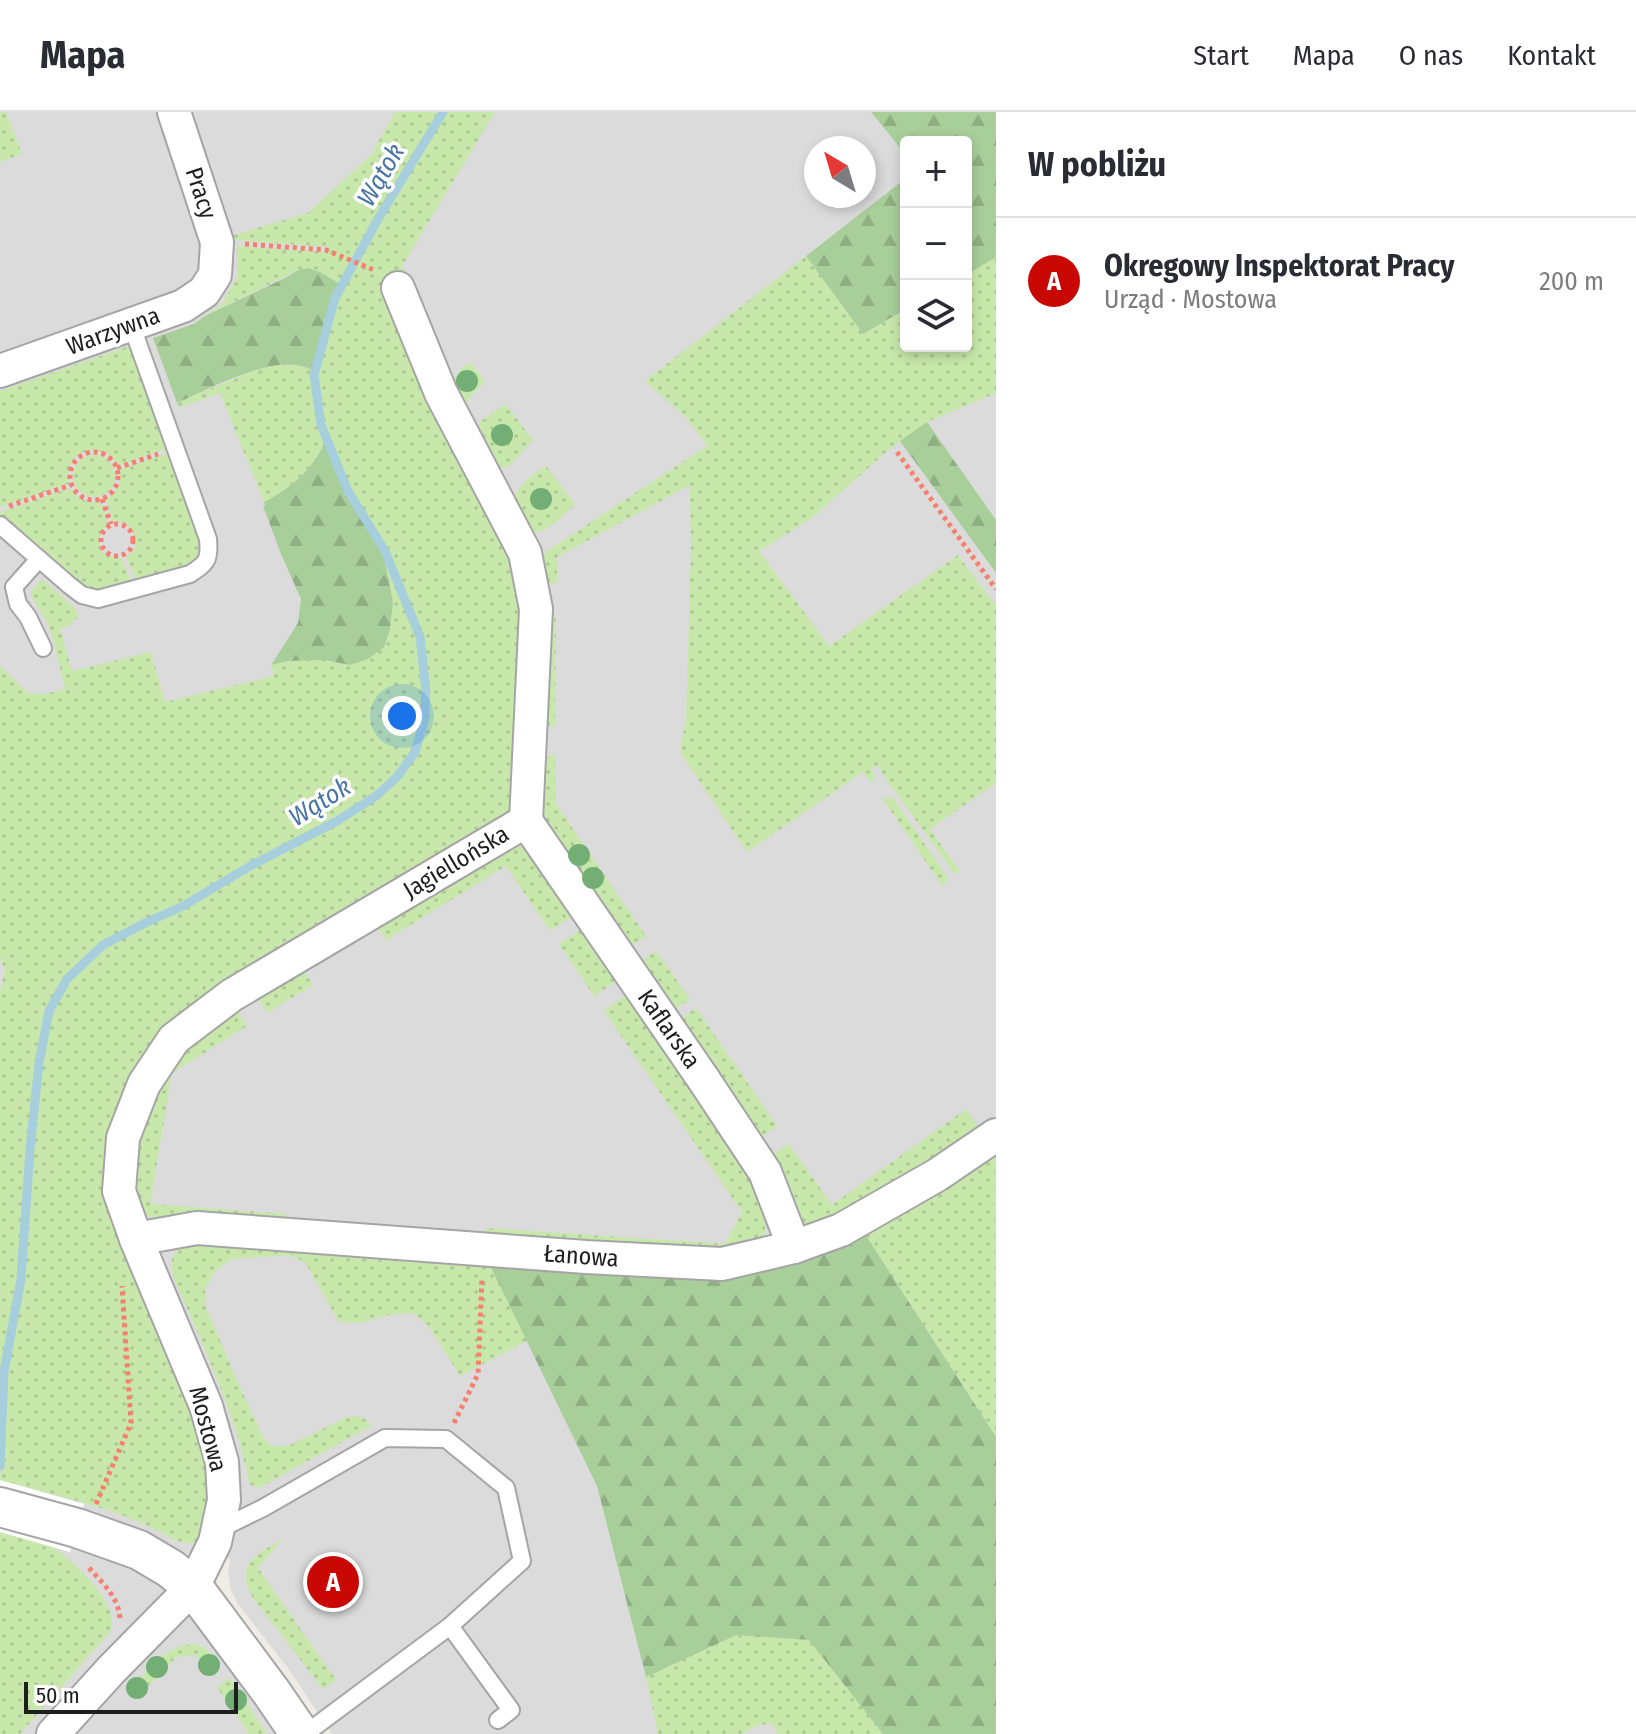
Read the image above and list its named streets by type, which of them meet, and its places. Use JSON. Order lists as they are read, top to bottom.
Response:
{
  "streets": {
    "street": [
      "Pracy",
      "Warzywna",
      "Jagiellońska",
      "Kaflarska",
      "Łanowa",
      "Mostowa"
    ]
  },
  "crossings": [
    ["Pracy", "Warzywna"],
    ["Jagiellońska", "Kaflarska"],
    ["Jagiellońska", "Łanowa"],
    ["Jagiellońska", "Mostowa"],
    ["Kaflarska", "Łanowa"],
    ["Łanowa", "Mostowa"]
  ],
  "water": ["Wątok"],
  "scale_bar": "50 m",
  "north": "top left",
  "page": {
    "header": "Mapa",
    "nav": [
      "Start",
      "Mapa",
      "O nas",
      "Kontakt"
    ],
    "heading": "W pobliżu",
    "map_buttons": ["+", "−"],
    "list": [
      {
        "mark": "A",
        "name": "Okregowy Inspektorat Pracy",
        "note": "Urząd · Mostowa",
        "value": "200 m"
      }
    ],
    "pins": "A",
    "scale": "50 m"
  }
}
